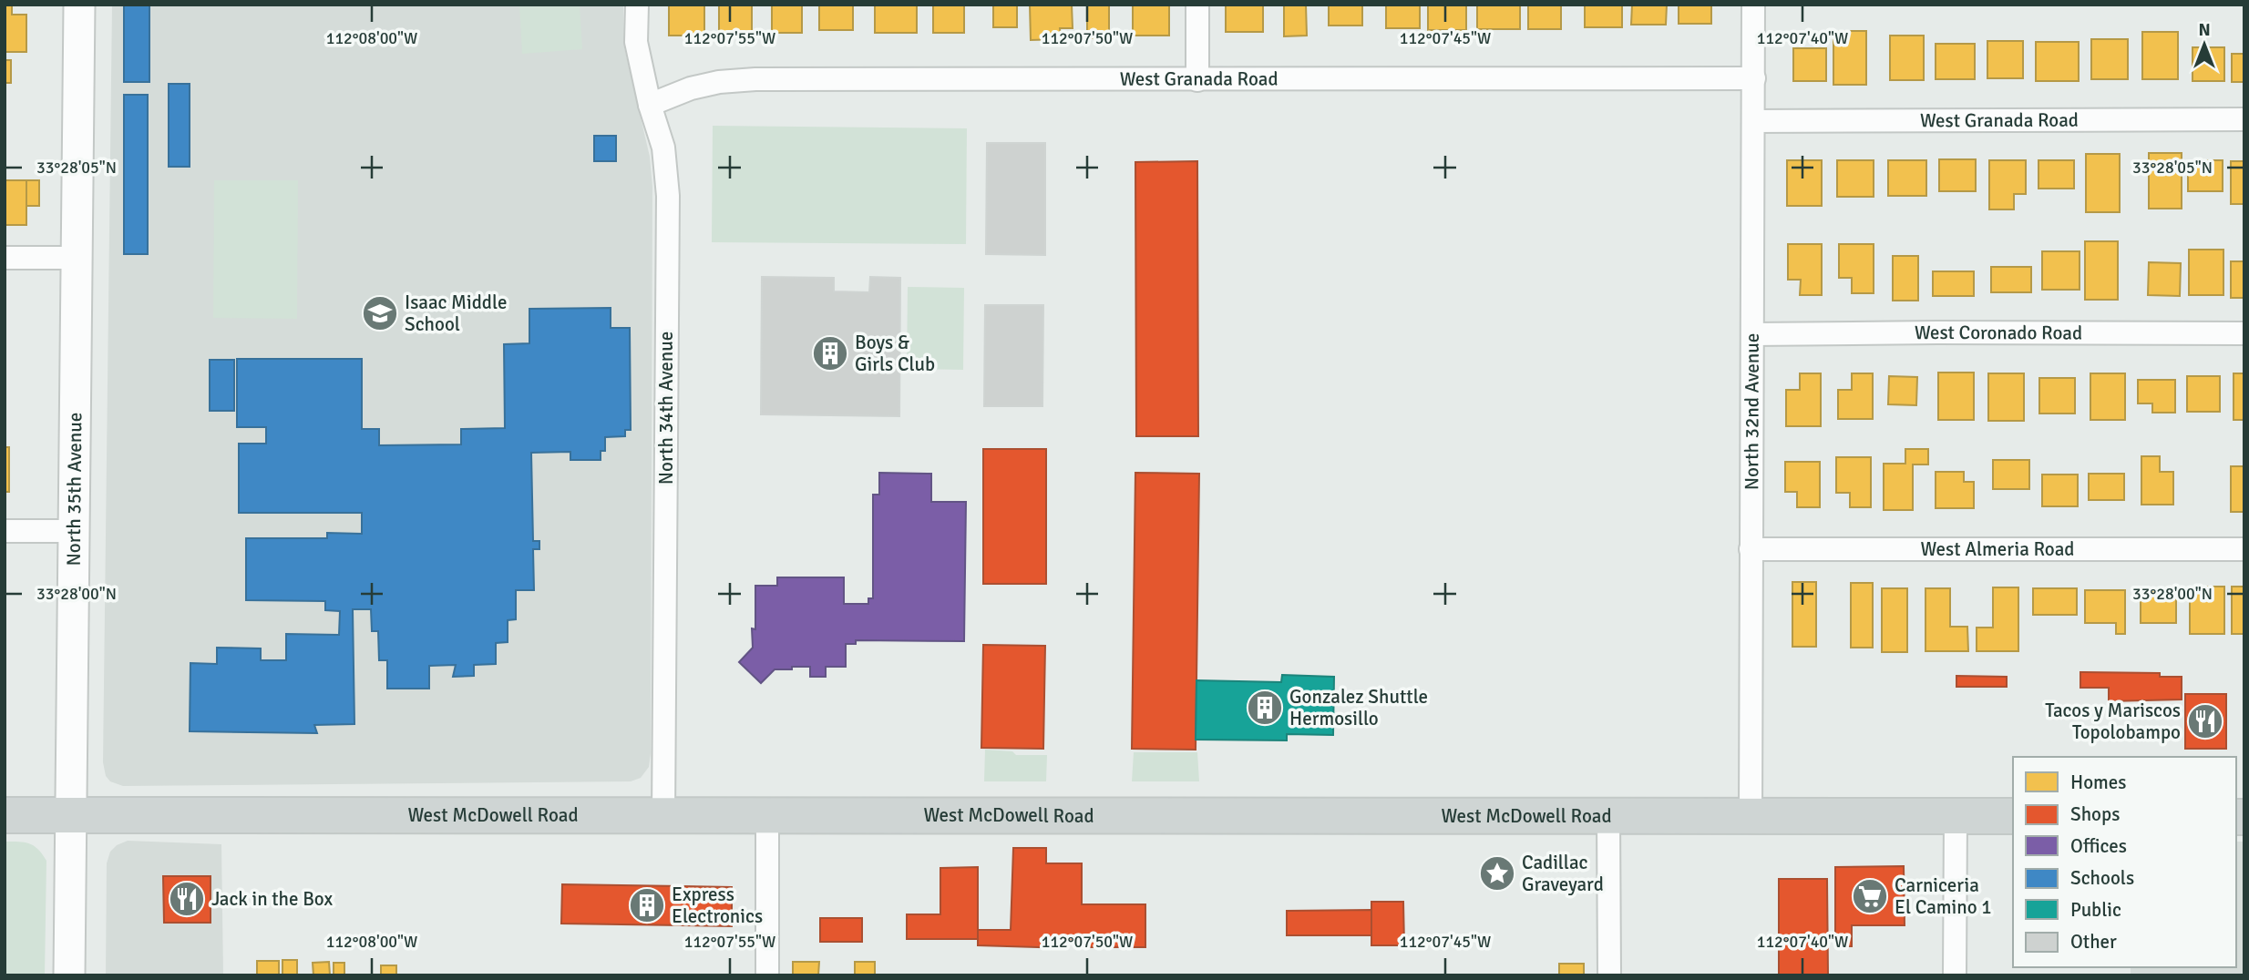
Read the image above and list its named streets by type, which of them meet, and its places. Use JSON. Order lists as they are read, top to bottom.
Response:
{
  "streets": {
    "main road": ["North 35th Avenue", "West McDowell Road"],
    "street": [
      "West Granada Road",
      "West Coronado Road",
      "North 34th Avenue",
      "North 32nd Avenue",
      "West Almeria Road"
    ]
  },
  "crossings": [
    ["West Granada Road", "North 34th Avenue"],
    ["West Granada Road", "North 32nd Avenue"],
    ["West Coronado Road", "North 32nd Avenue"],
    ["North 34th Avenue", "West McDowell Road"],
    ["North 32nd Avenue", "West Almeria Road"],
    ["North 32nd Avenue", "West McDowell Road"],
    ["North 35th Avenue", "West McDowell Road"]
  ],
  "places": {
    "school or university": ["Isaac Middle School"],
    "building": ["Boys & Girls Club", "Gonzalez Shuttle Hermosillo", "Express Electronics"],
    "restaurant": ["Tacos y Mariscos Topolobampo", "Jack in the Box"],
    "place": ["Cadillac Graveyard"],
    "supermarket": ["Carniceria El Camino 1"]
  },
  "legend": [
    "Homes",
    "Shops",
    "Offices",
    "Schools",
    "Public",
    "Other"
  ],
  "north": "top",
  "coordinates": [
    "112°08'00\"W",
    "112°07'55\"W",
    "112°07'50\"W",
    "112°07'45\"W",
    "112°07'40\"W",
    "33°28'05\"N",
    "33°28'00\"N"
  ]
}
